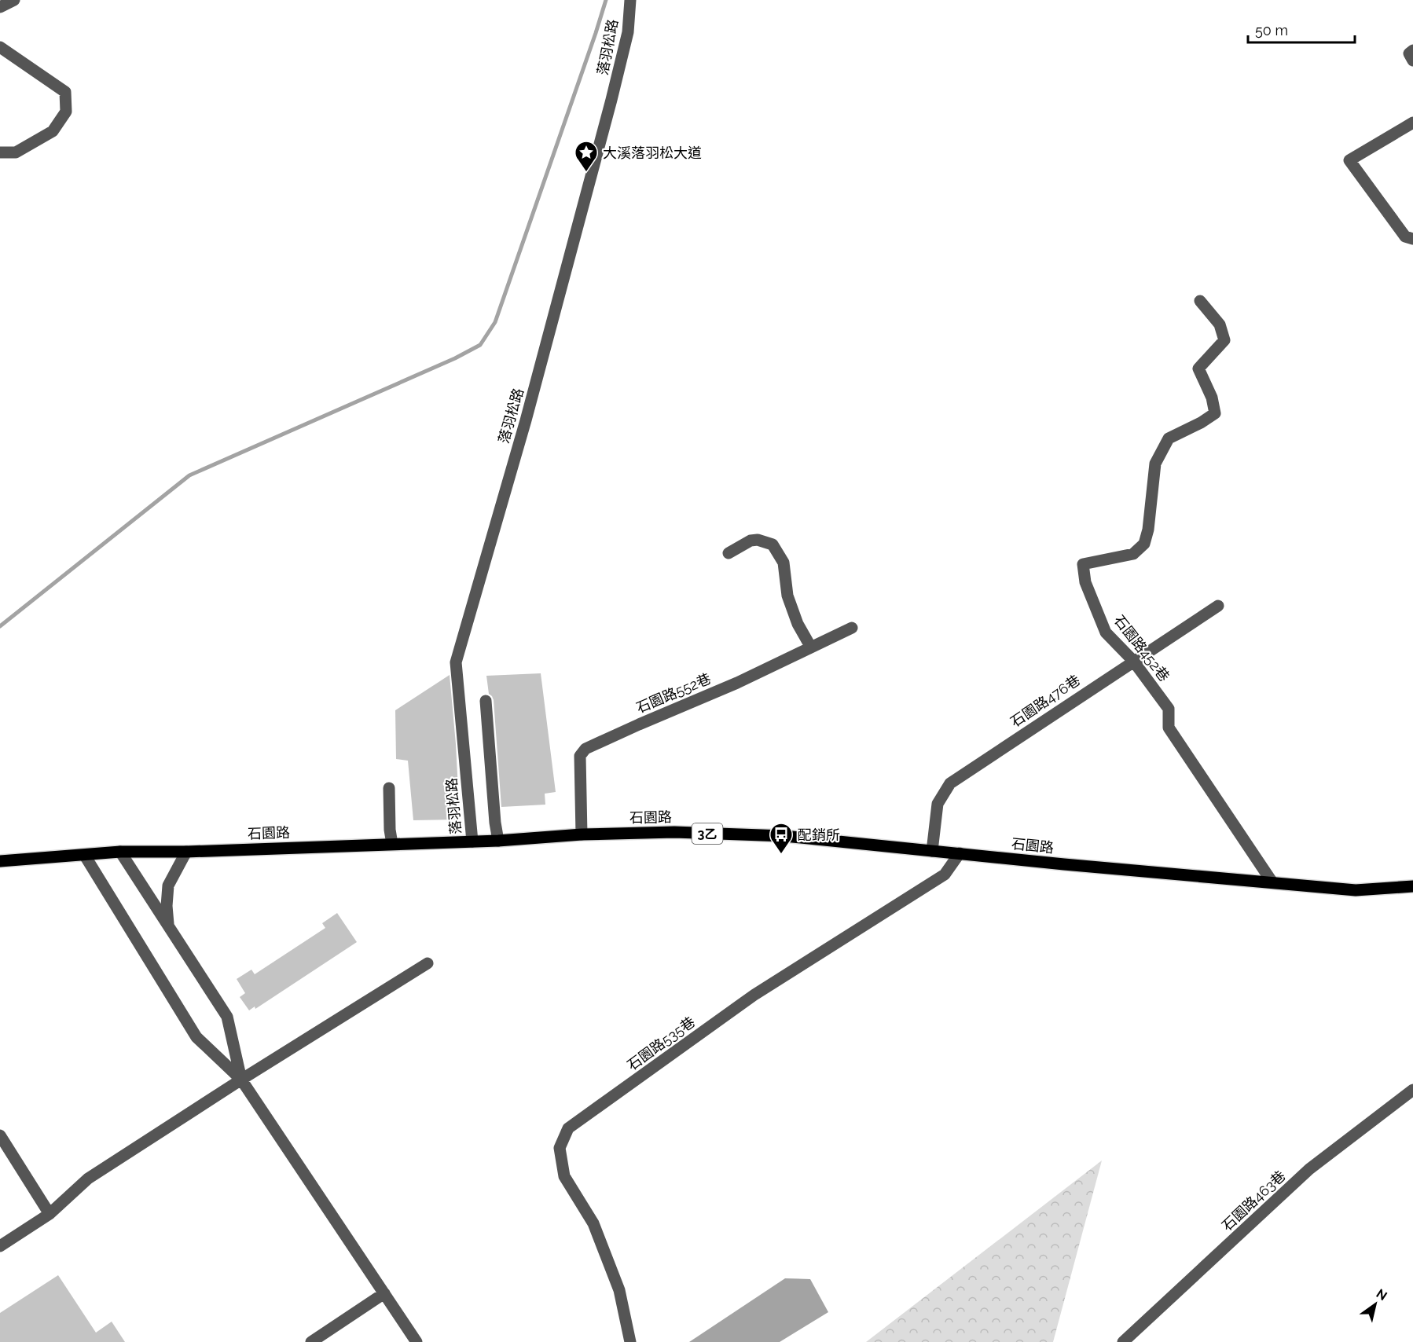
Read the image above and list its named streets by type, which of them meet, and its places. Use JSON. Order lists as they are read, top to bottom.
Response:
{
  "streets": {
    "main road": ["石園路", "3乙"],
    "street": [
      "落羽松路",
      "石園路452巷",
      "石園路552巷",
      "石園路476巷",
      "石園路535巷",
      "石園路463巷"
    ]
  },
  "crossings": [
    ["落羽松路", "石園路"],
    ["石園路452巷", "石園路476巷"],
    ["石園路452巷", "石園路"],
    ["石園路552巷", "石園路"],
    ["石園路476巷", "石園路"],
    ["石園路", "石園路535巷"]
  ],
  "places": {
    "place": ["大溪落羽松大道"],
    "bus stop": ["配銷所"]
  },
  "scale_bar": "50 m",
  "north": "top right"
}
